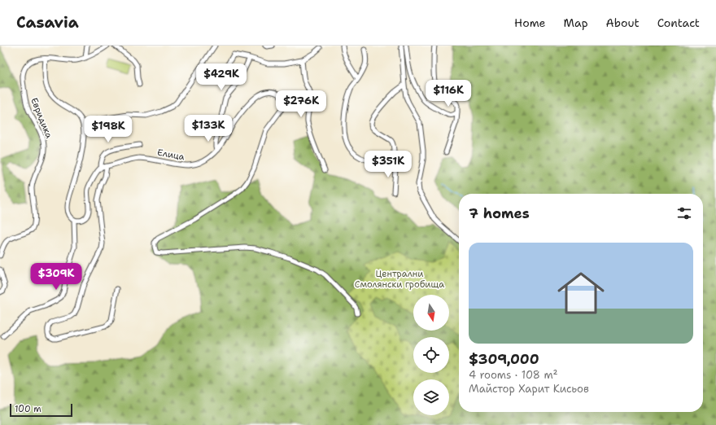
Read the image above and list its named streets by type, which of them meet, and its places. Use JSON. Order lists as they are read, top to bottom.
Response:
{
  "streets": {
    "street": ["Евридика", "Елица"]
  },
  "parks": ["Централни Смолянски гробища"],
  "scale_bar": "100 m",
  "north": "bottom",
  "page": {
    "header": "Casavia",
    "nav": [
      "Home",
      "Map",
      "About",
      "Contact"
    ],
    "price": [
      "$429K",
      "$116K",
      "$276K",
      "$133K",
      "$198K",
      "$351K",
      "$309K"
    ],
    "heading": "7 homes",
    "list": [
      {
        "name": "$309,000",
        "note": "4 rooms · 108 m² · Майстор Харит Кисьов"
      }
    ],
    "scale": "100 m"
  }
}
